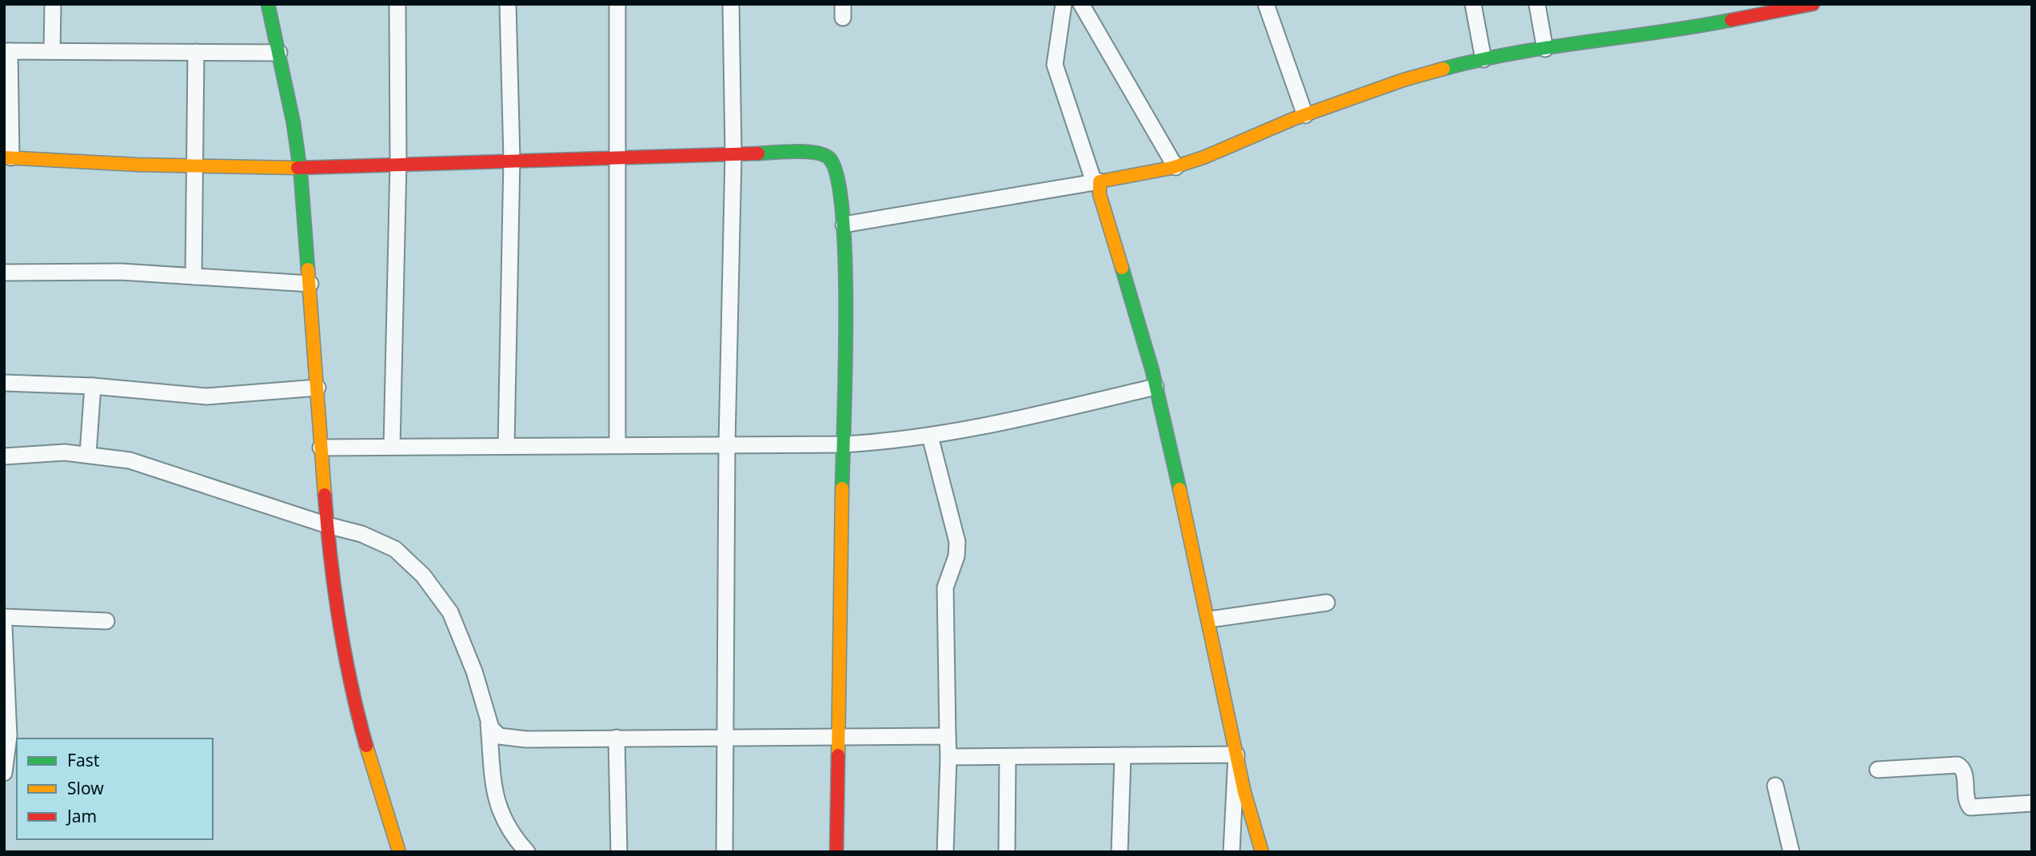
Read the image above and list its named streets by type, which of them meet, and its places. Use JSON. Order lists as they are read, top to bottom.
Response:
{
  "legend": ["Fast", "Slow", "Jam"]
}
